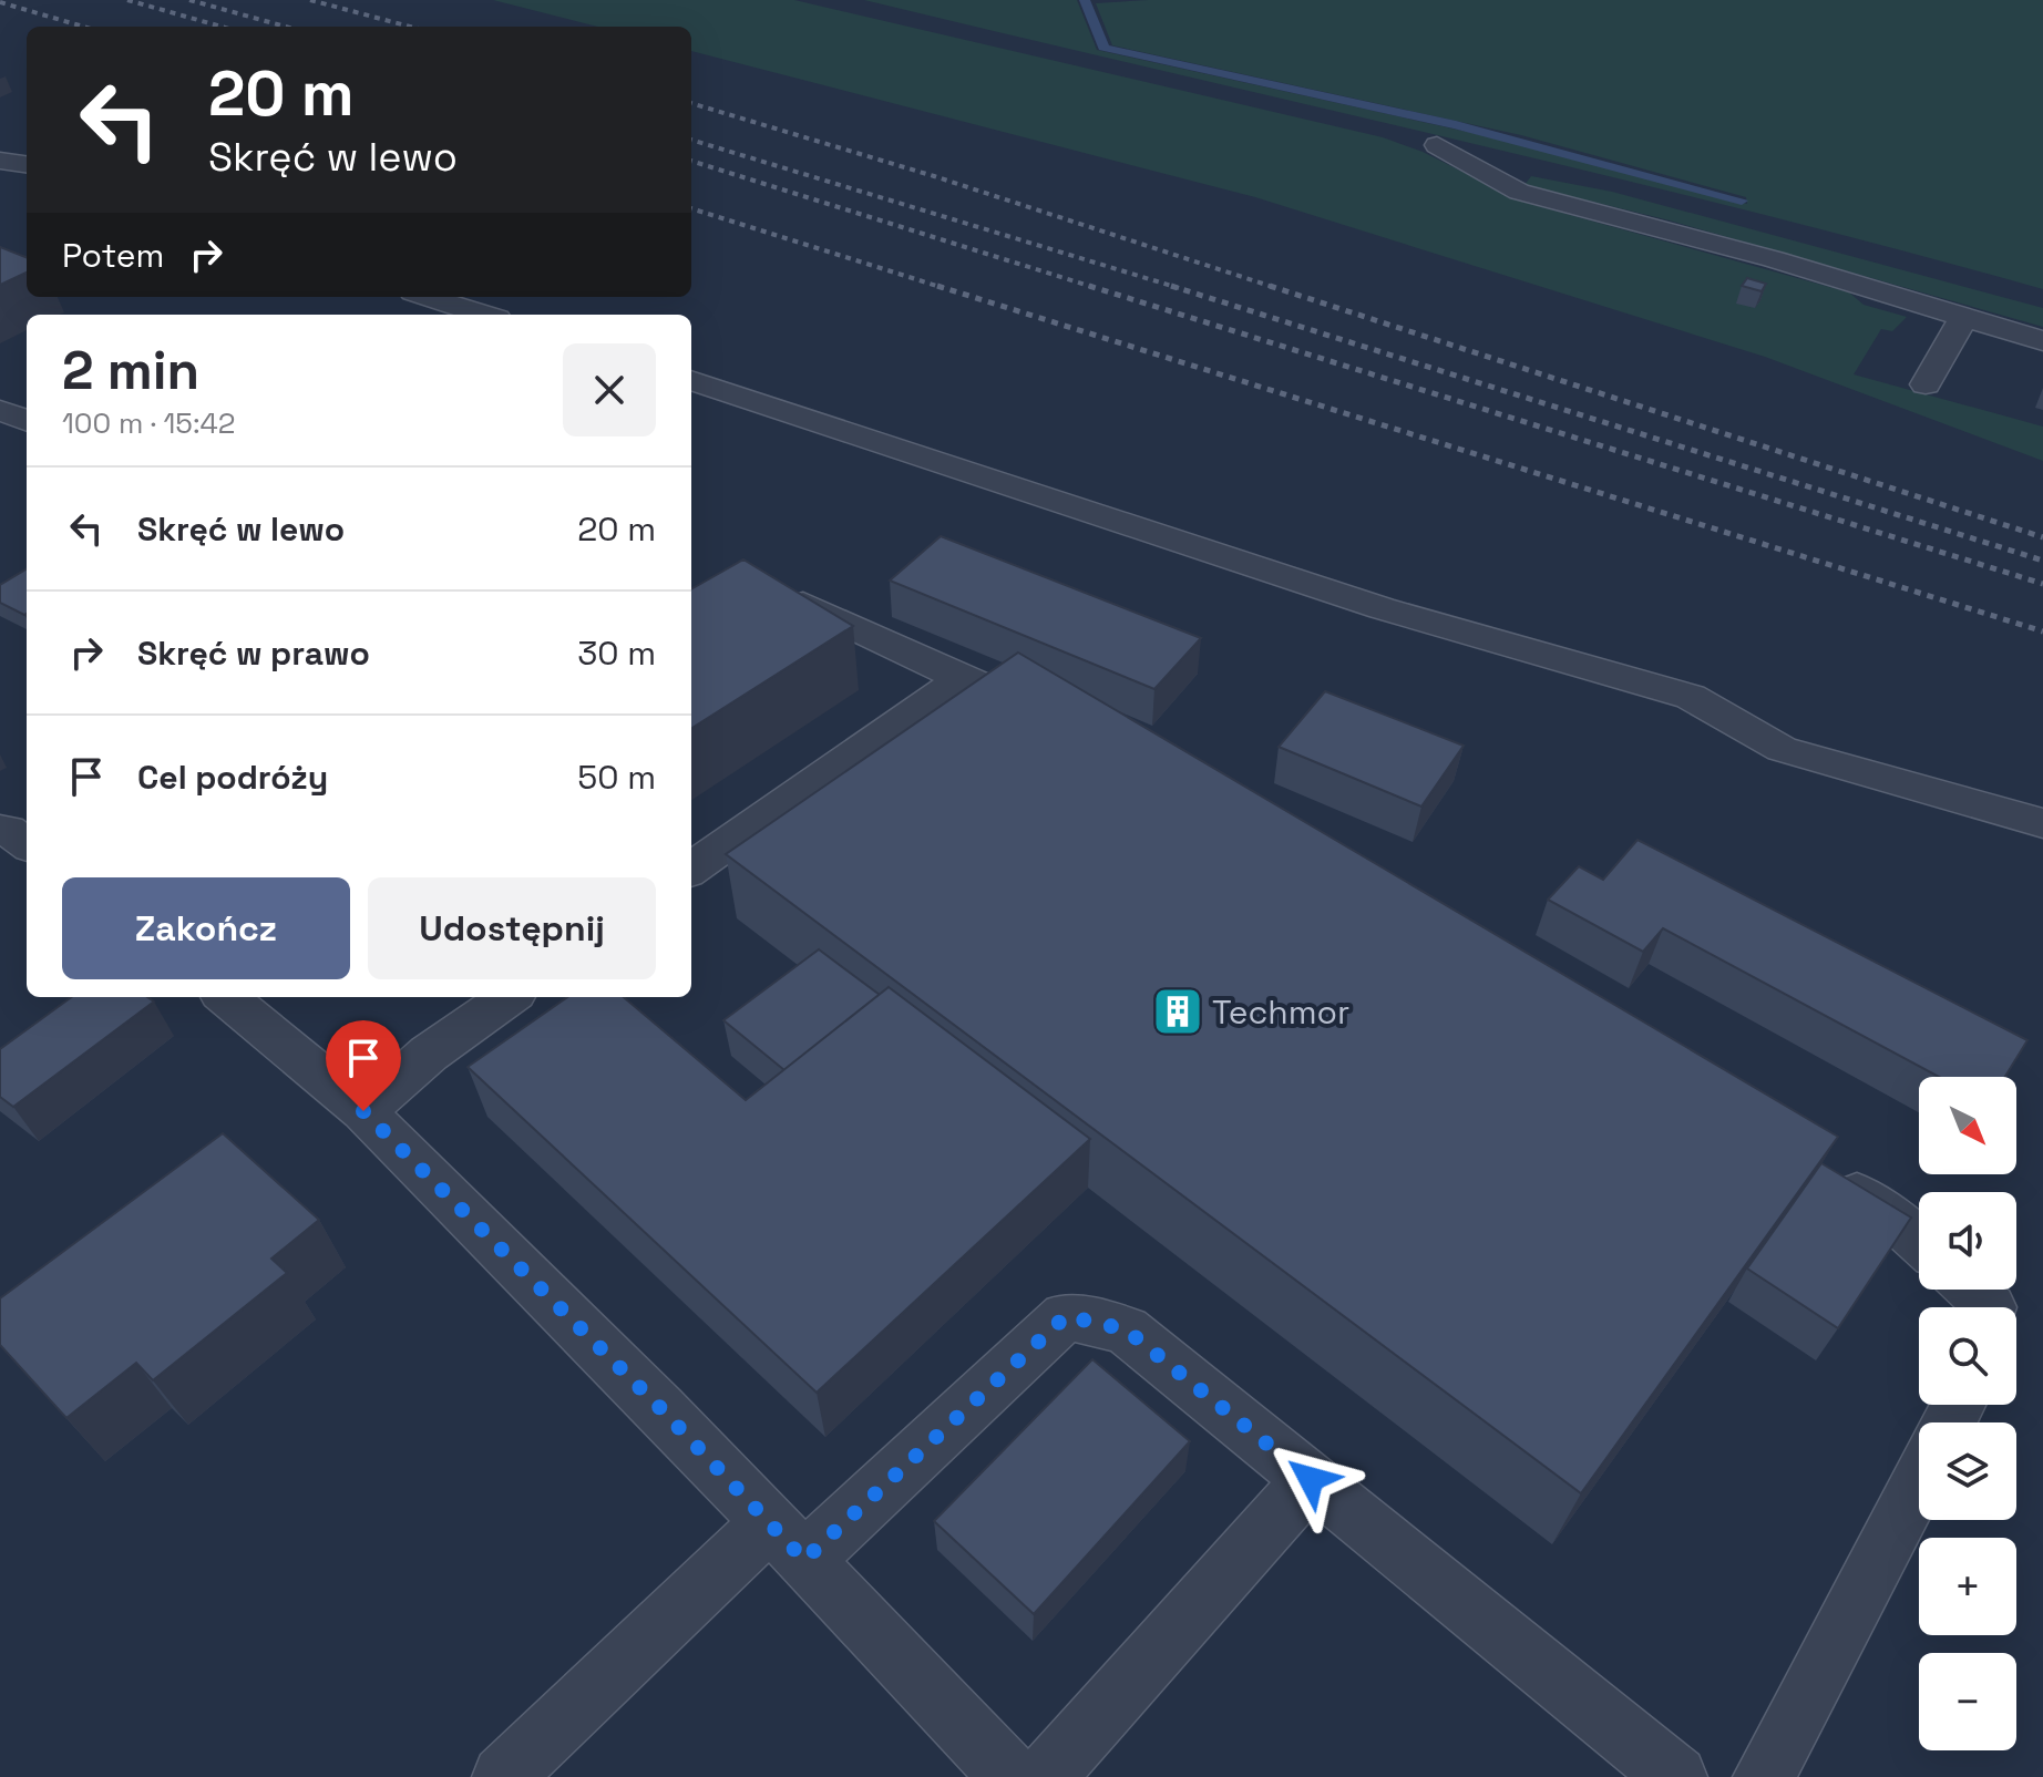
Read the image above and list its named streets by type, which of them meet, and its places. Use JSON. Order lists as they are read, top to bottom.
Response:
{
  "places": {
    "building": ["Techmor"]
  },
  "north": "bottom right",
  "page": {
    "turn": ["20 m", "Skręć w lewo"],
    "then": "Potem",
    "heading": ["2 min", "100 m · 15:42"],
    "list": [
      {
        "name": "Skręć w lewo",
        "value": "20 m"
      },
      {
        "name": "Skręć w prawo",
        "value": "30 m"
      },
      {
        "name": "Cel podróży",
        "value": "50 m"
      }
    ],
    "buttons": ["Zakończ", "Udostępnij"],
    "map_buttons": ["+", "−"]
  }
}
